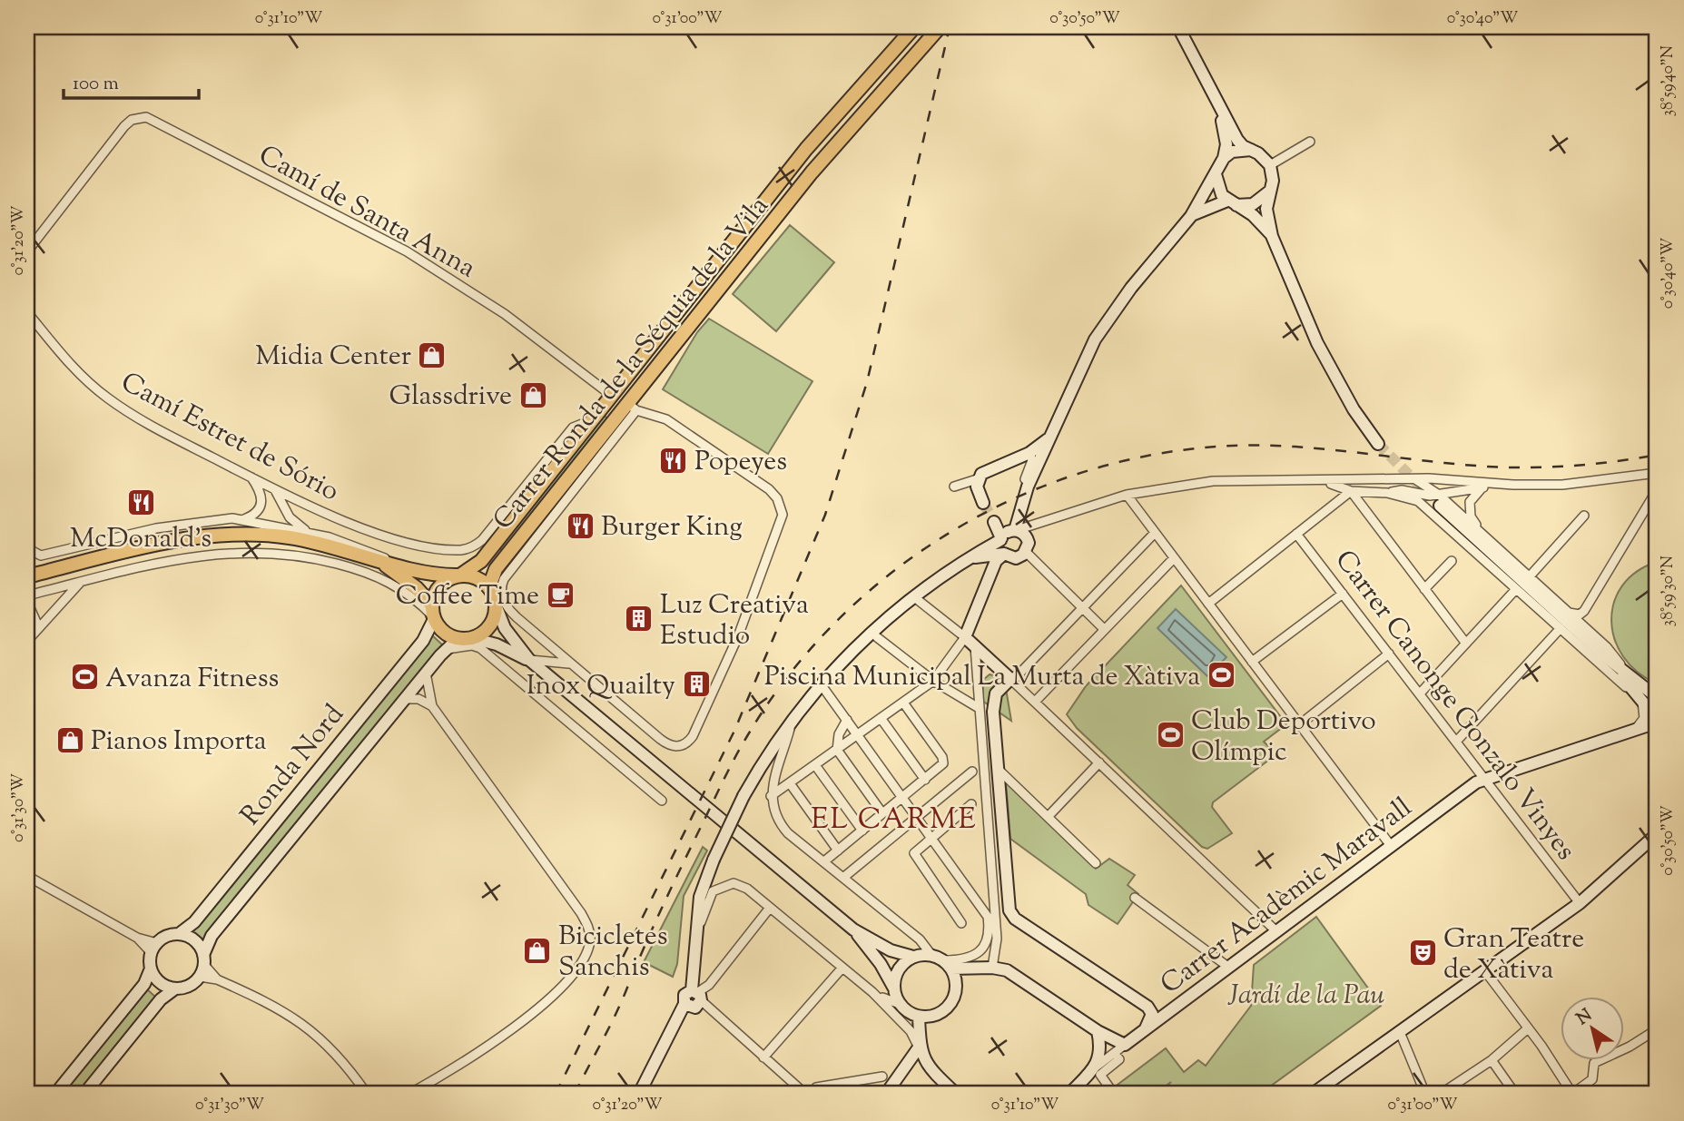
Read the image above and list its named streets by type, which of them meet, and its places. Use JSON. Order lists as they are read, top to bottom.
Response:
{
  "streets": {
    "main road": ["Carrer Ronda de la Séquia de la Vila"],
    "street": [
      "Camí de Santa Anna",
      "Camí Estret de Sório",
      "Carrer Canonge Gonzalo Vinyes",
      "Ronda Nord",
      "Carrer Acadèmic Maravall"
    ]
  },
  "crossings": [
    ["Camí de Santa Anna", "Carrer Ronda de la Séquia de la Vila"],
    ["Carrer Ronda de la Séquia de la Vila", "Camí Estret de Sório"],
    ["Carrer Ronda de la Séquia de la Vila", "Ronda Nord"],
    ["Carrer Canonge Gonzalo Vinyes", "Carrer Acadèmic Maravall"]
  ],
  "districts": ["EL CARME"],
  "parks": ["Jardí de la Pau"],
  "places": {
    "shop": [
      "Midia Center",
      "Glassdrive",
      "Pianos Importa",
      "Bicicletes Sanchis"
    ],
    "restaurant": ["Popeyes", "McDonald's", "Burger King"],
    "cafe": ["Coffee Time"],
    "building": ["Luz Creativa Estudio", "Inox Quailty"],
    "sports": ["Piscina Municipal La Murta de Xàtiva", "Avanza Fitness", "Club Deportivo Olímpic"],
    "theatre": ["Gran Teatre de Xàtiva"]
  },
  "scale_bar": "100 m",
  "north": "top left",
  "coordinates": [
    "0°31'10\"W",
    "0°31'00\"W",
    "0°30'50\"W",
    "0°30'40\"W",
    "38°59'40\"N",
    "0°31'20\"W",
    "38°59'30\"N",
    "0°31'30\"W"
  ]
}
